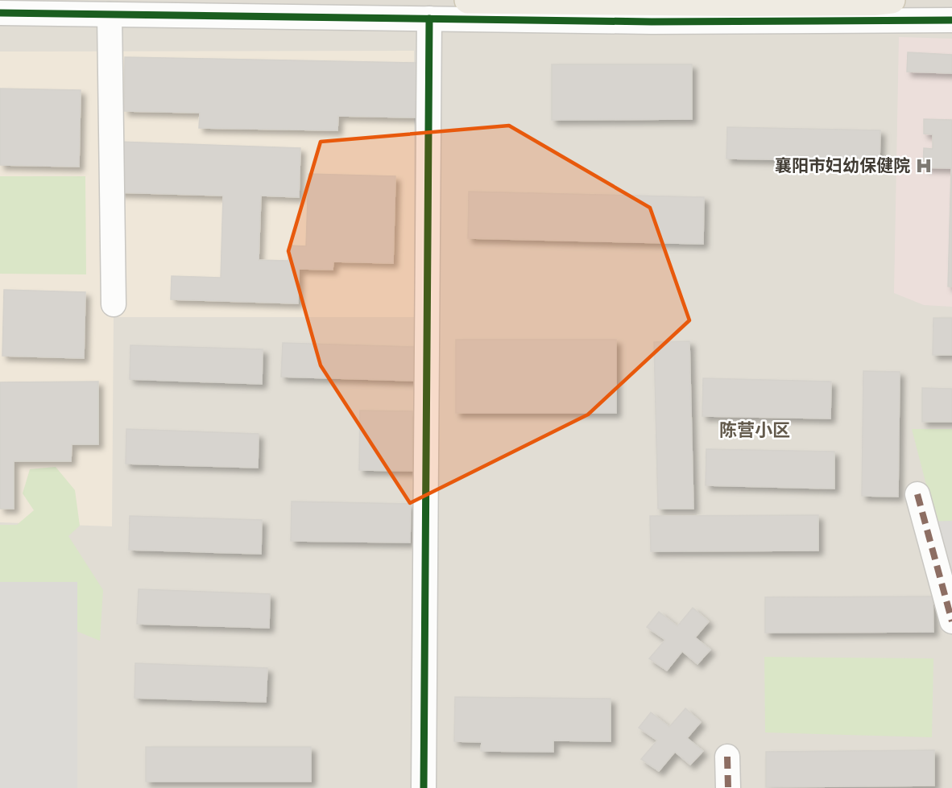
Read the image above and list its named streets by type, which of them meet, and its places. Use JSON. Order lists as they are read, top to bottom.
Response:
{
  "districts": ["陈营小区"],
  "places": {
    "hospital": ["襄阳市妇幼保健院"]
  }
}
